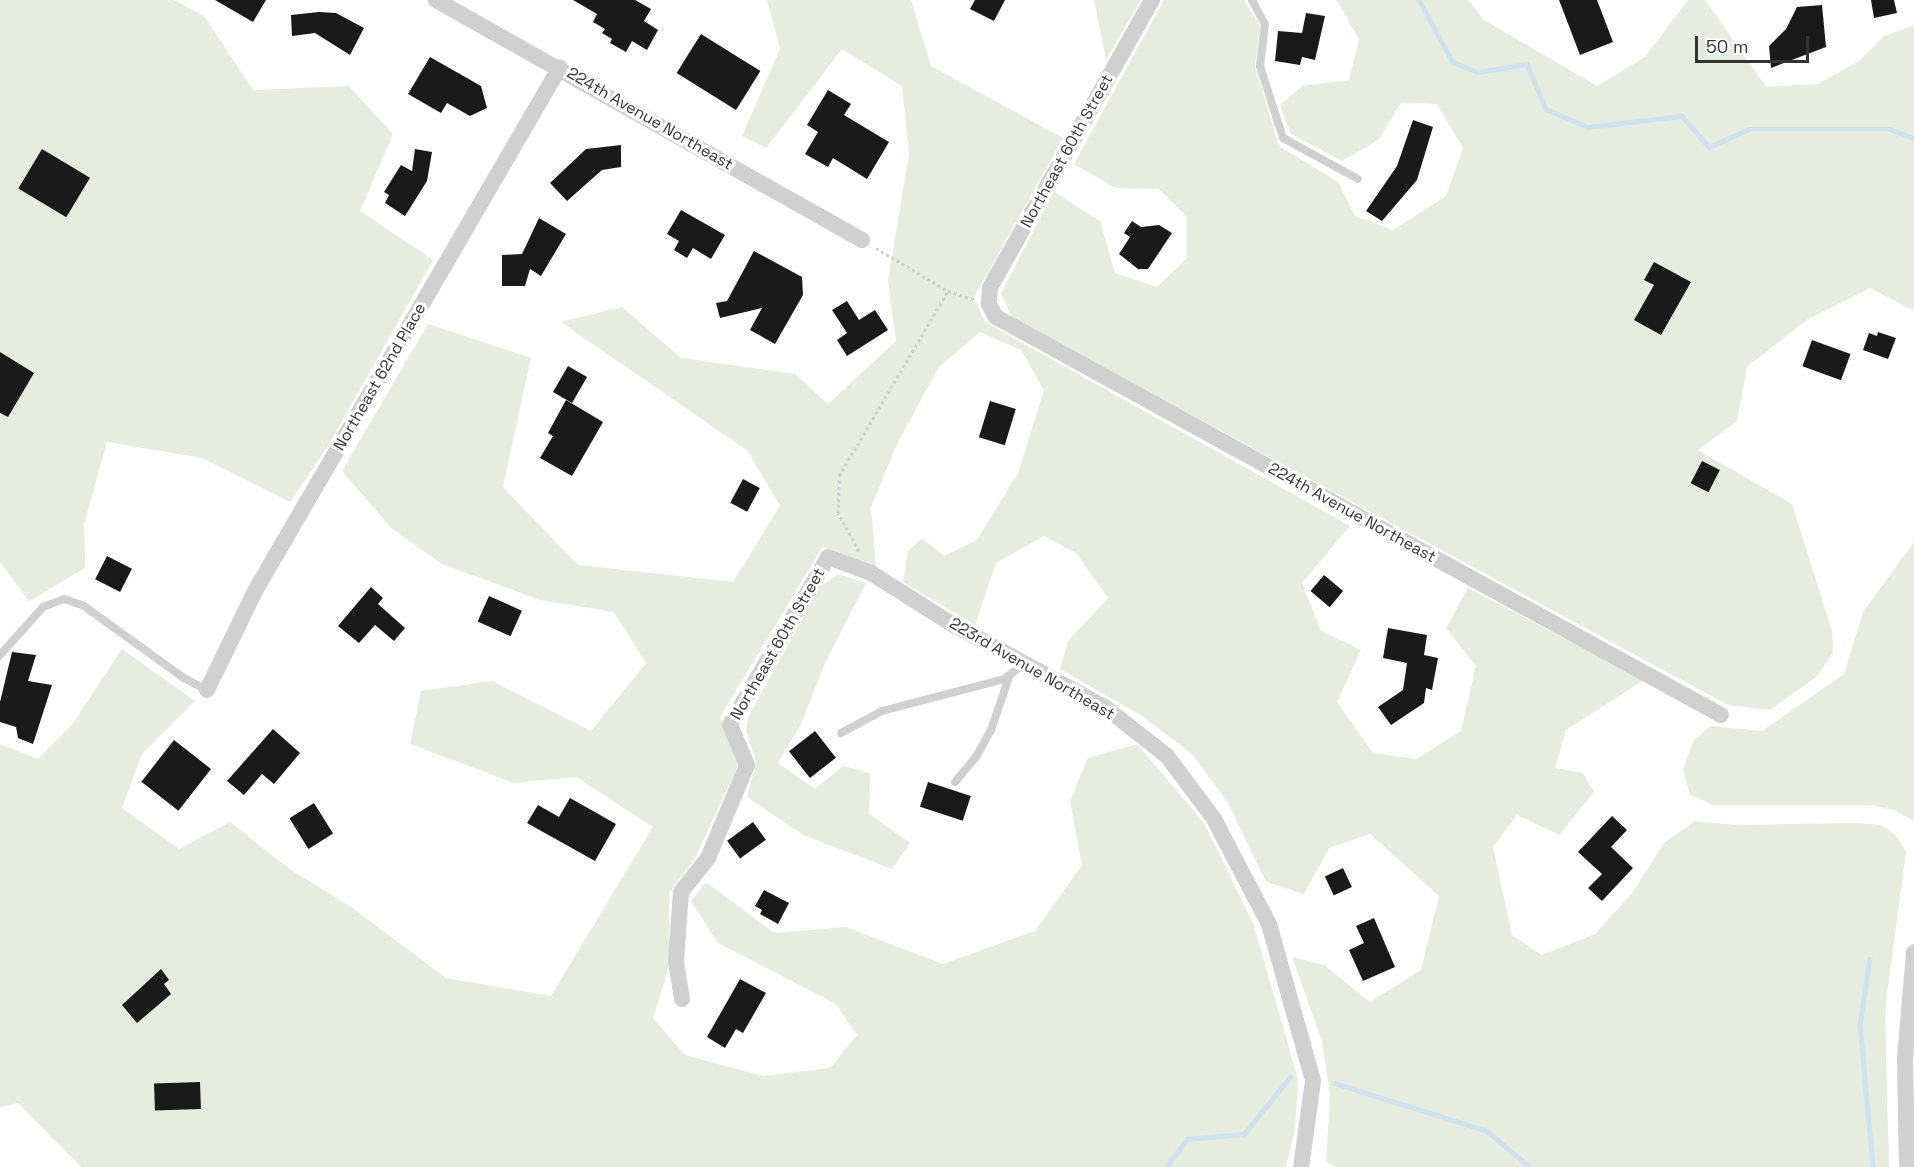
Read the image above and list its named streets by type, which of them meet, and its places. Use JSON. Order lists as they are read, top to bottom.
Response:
{
  "streets": {
    "street": [
      "224th Avenue Northeast",
      "Northeast 60th Street",
      "Northeast 62nd Place",
      "223rd Avenue Northeast"
    ]
  },
  "crossings": [
    ["224th Avenue Northeast", "Northeast 60th Street"],
    ["224th Avenue Northeast", "Northeast 62nd Place"],
    ["Northeast 60th Street", "223rd Avenue Northeast"]
  ],
  "scale_bar": "50 m"
}
